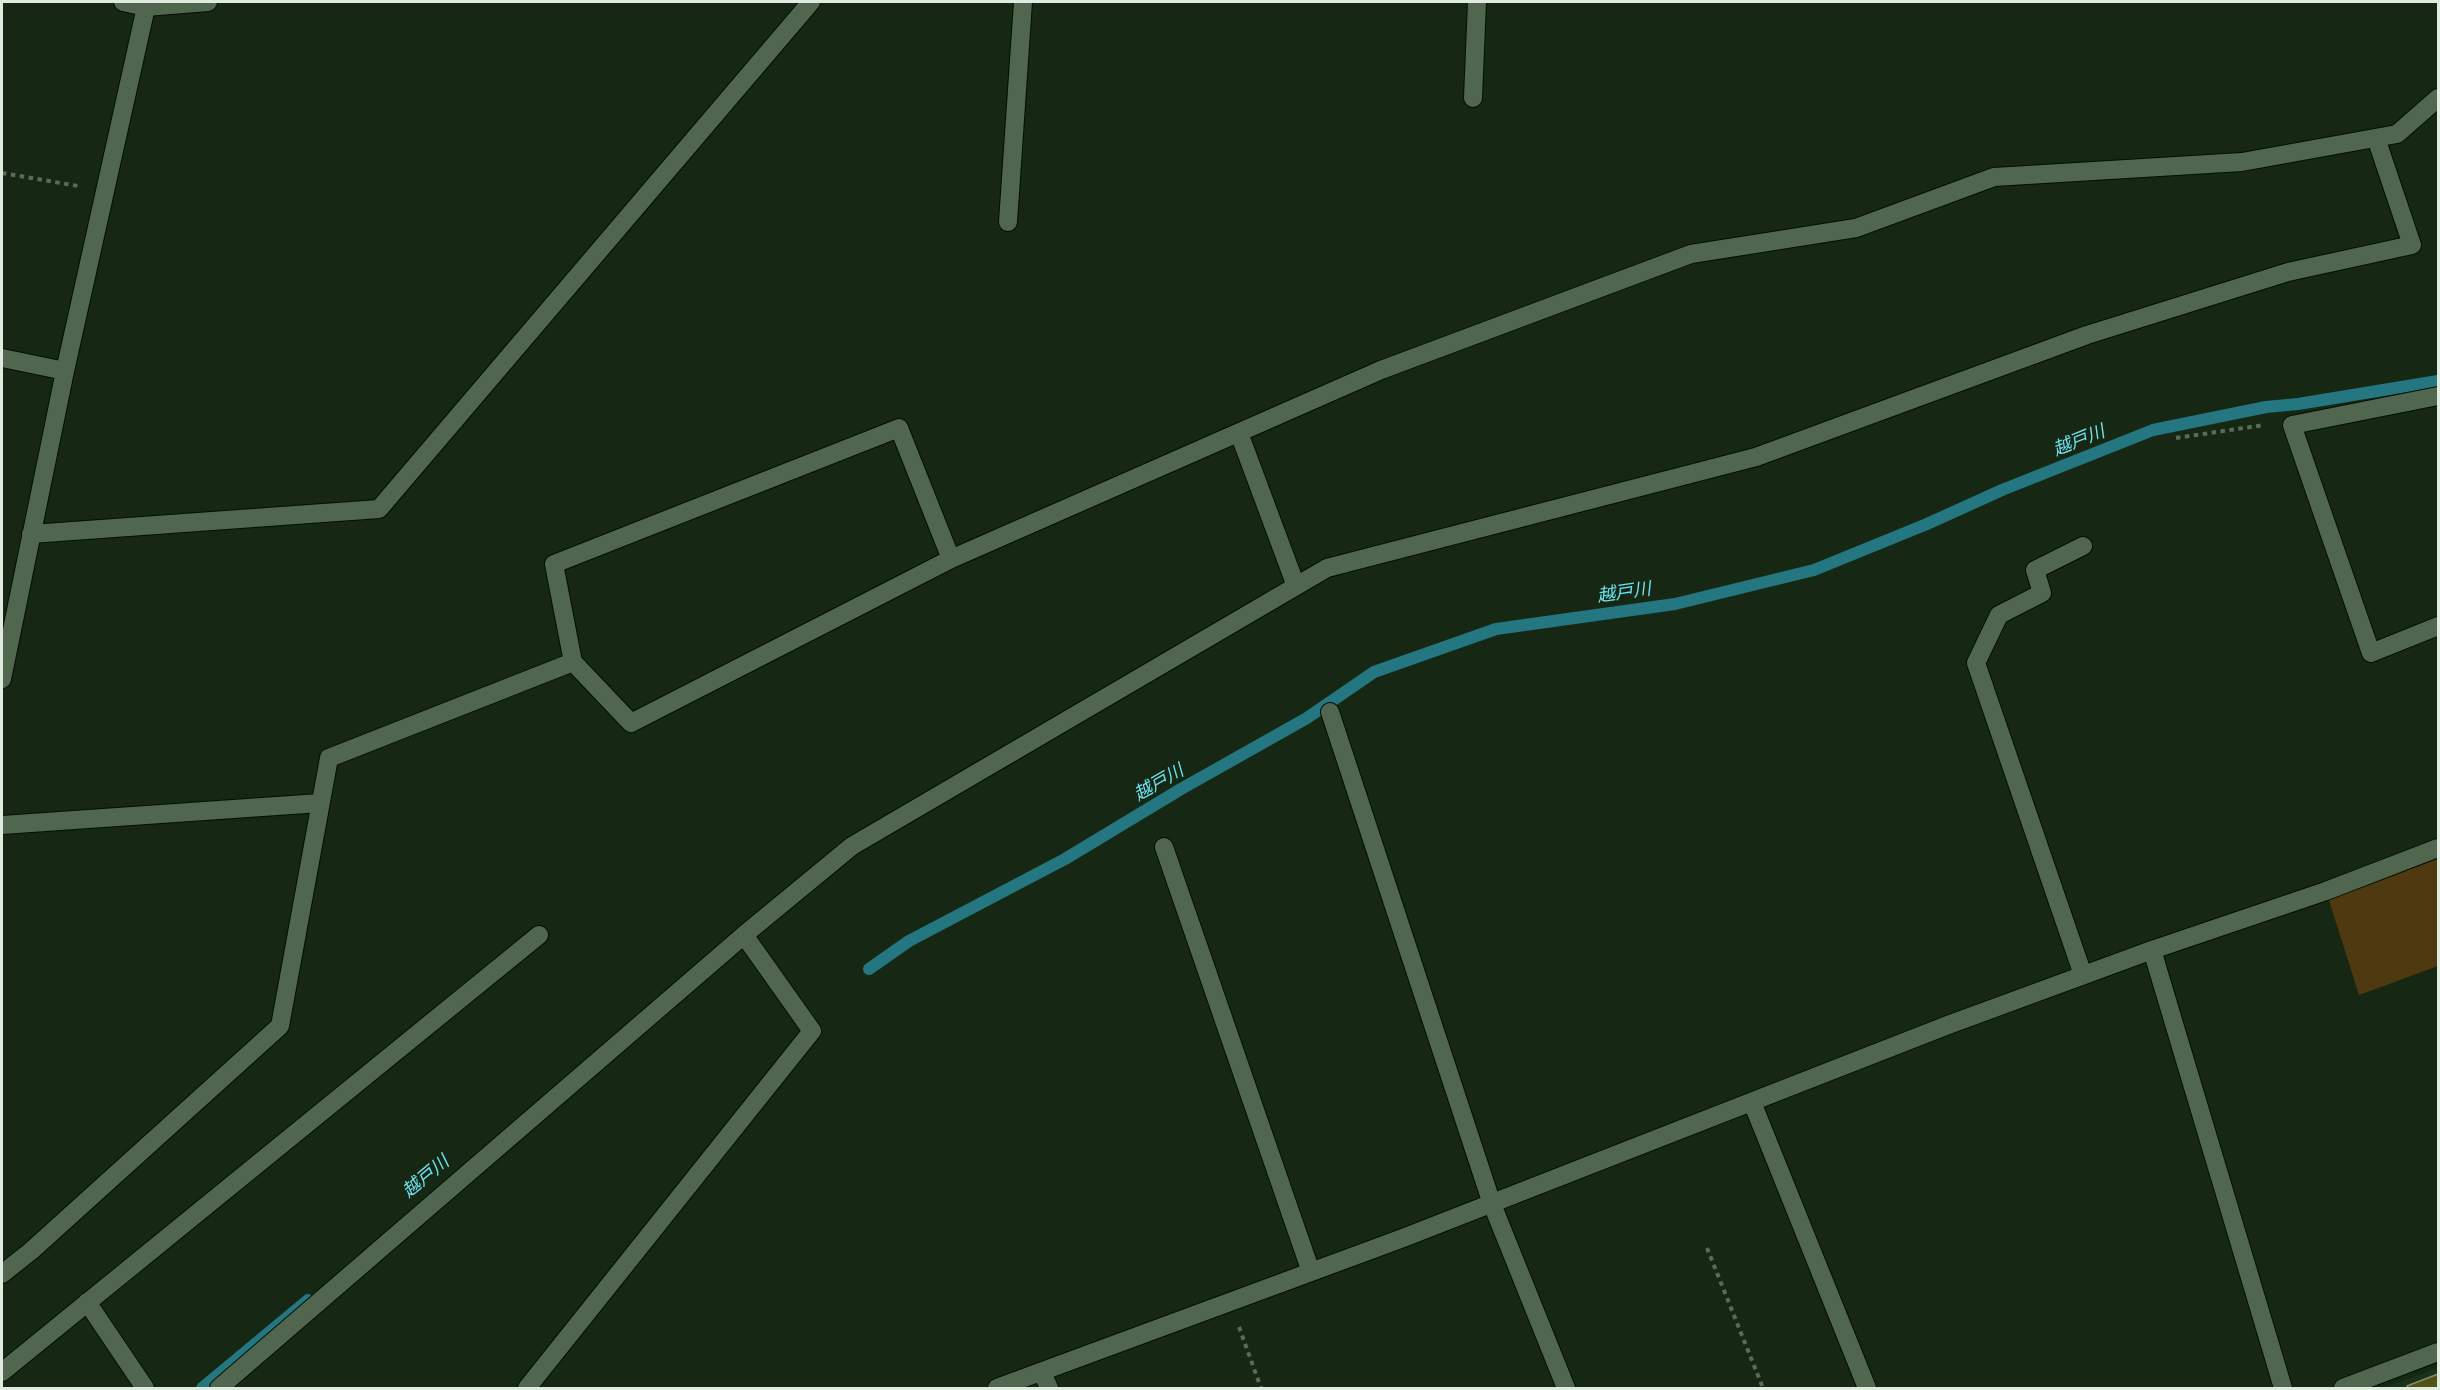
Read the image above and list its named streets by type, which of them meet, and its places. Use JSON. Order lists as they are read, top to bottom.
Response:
{
  "water": ["越戸川"]
}
